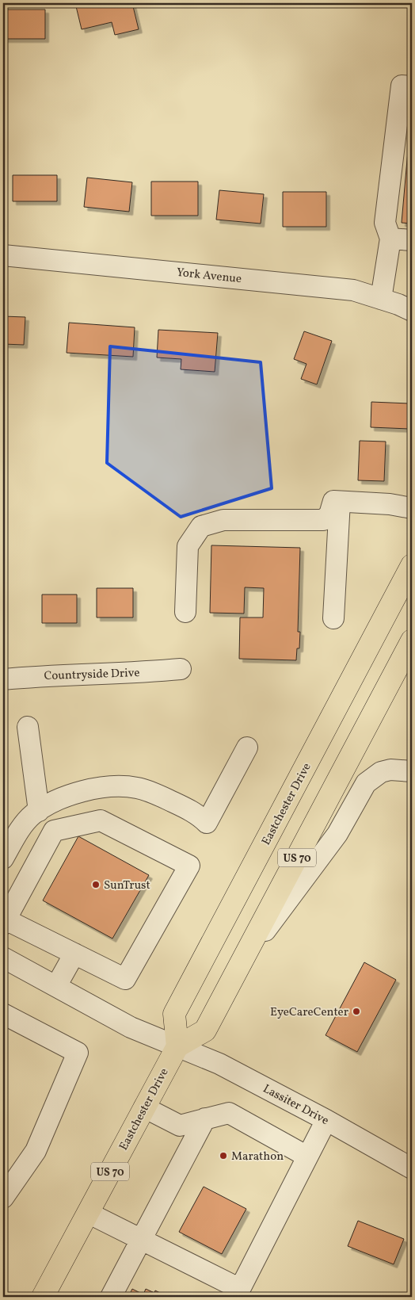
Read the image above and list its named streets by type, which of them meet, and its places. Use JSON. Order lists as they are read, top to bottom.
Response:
{
  "streets": {
    "main road": ["Eastchester Drive", "US 70"],
    "street": ["York Avenue", "Countryside Drive", "Lassiter Drive"]
  },
  "crossings": [
    ["Eastchester Drive", "US 70"],
    ["Eastchester Drive", "Lassiter Drive"],
    ["US 70", "Lassiter Drive"]
  ],
  "places": ["SunTrust", "EyeCareCenter", "Marathon"]
}
